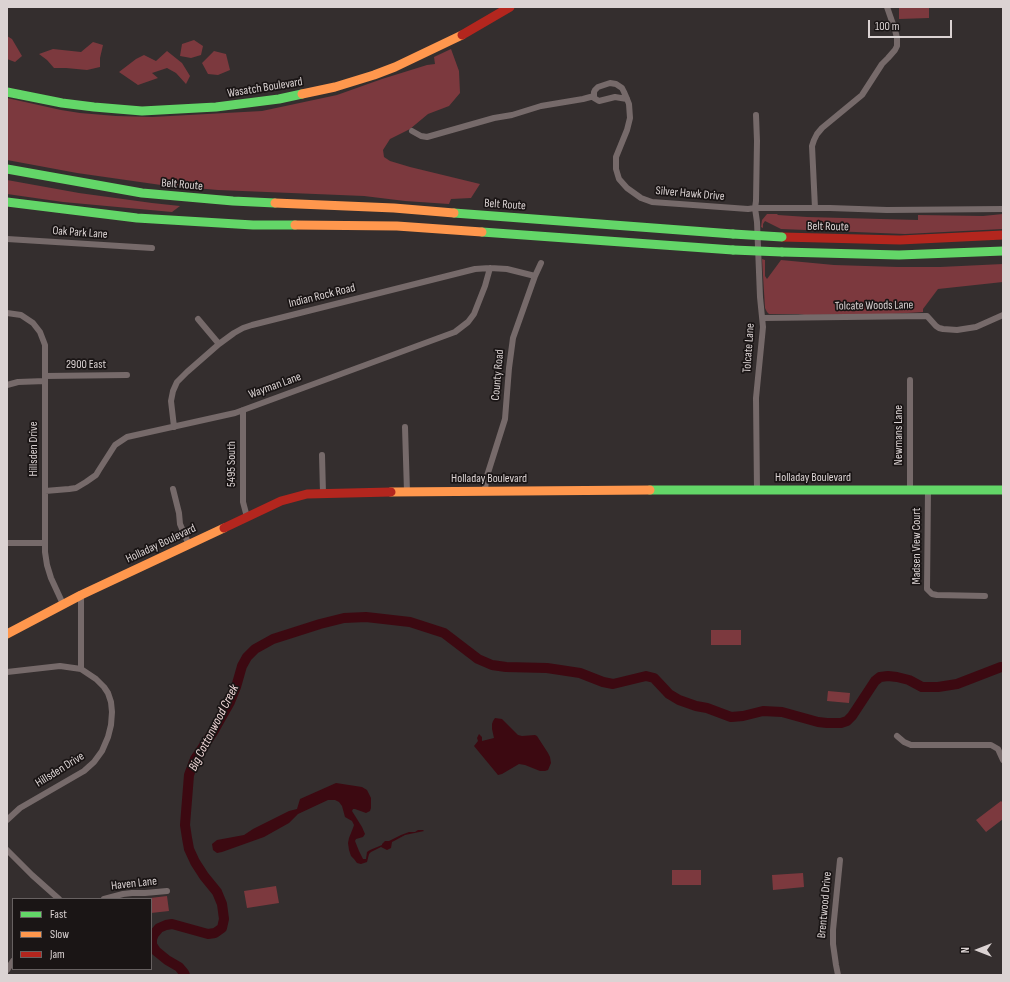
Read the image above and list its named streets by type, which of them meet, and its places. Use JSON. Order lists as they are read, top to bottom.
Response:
{
  "streets": {
    "main road": ["Wasatch Boulevard", "Belt Route", "Holladay Boulevard"],
    "street": [
      "Silver Hawk Drive",
      "Oak Park Lane",
      "Indian Rock Road",
      "Tolcate Woods Lane",
      "Tolcate Lane",
      "2900 East",
      "County Road",
      "Wayman Lane",
      "Newmans Lane",
      "Hillsden Drive",
      "5495 South",
      "Madsen View Court",
      "Haven Lane",
      "Brentwood Drive"
    ]
  },
  "crossings": [
    ["Silver Hawk Drive", "Tolcate Lane"],
    ["Indian Rock Road", "County Road"],
    ["Indian Rock Road", "Wayman Lane"],
    ["Tolcate Woods Lane", "Tolcate Lane"],
    ["Tolcate Lane", "Holladay Boulevard"],
    ["2900 East", "Hillsden Drive"],
    ["County Road", "Holladay Boulevard"],
    ["Wayman Lane", "Hillsden Drive"],
    ["Wayman Lane", "5495 South"],
    ["Newmans Lane", "Holladay Boulevard"],
    ["Hillsden Drive", "Holladay Boulevard"],
    ["5495 South", "Holladay Boulevard"],
    ["Holladay Boulevard", "Madsen View Court"]
  ],
  "water": ["Big Cottonwood Creek"],
  "legend": ["Fast", "Slow", "Jam"],
  "scale_bar": "100 m",
  "north": "left"
}
